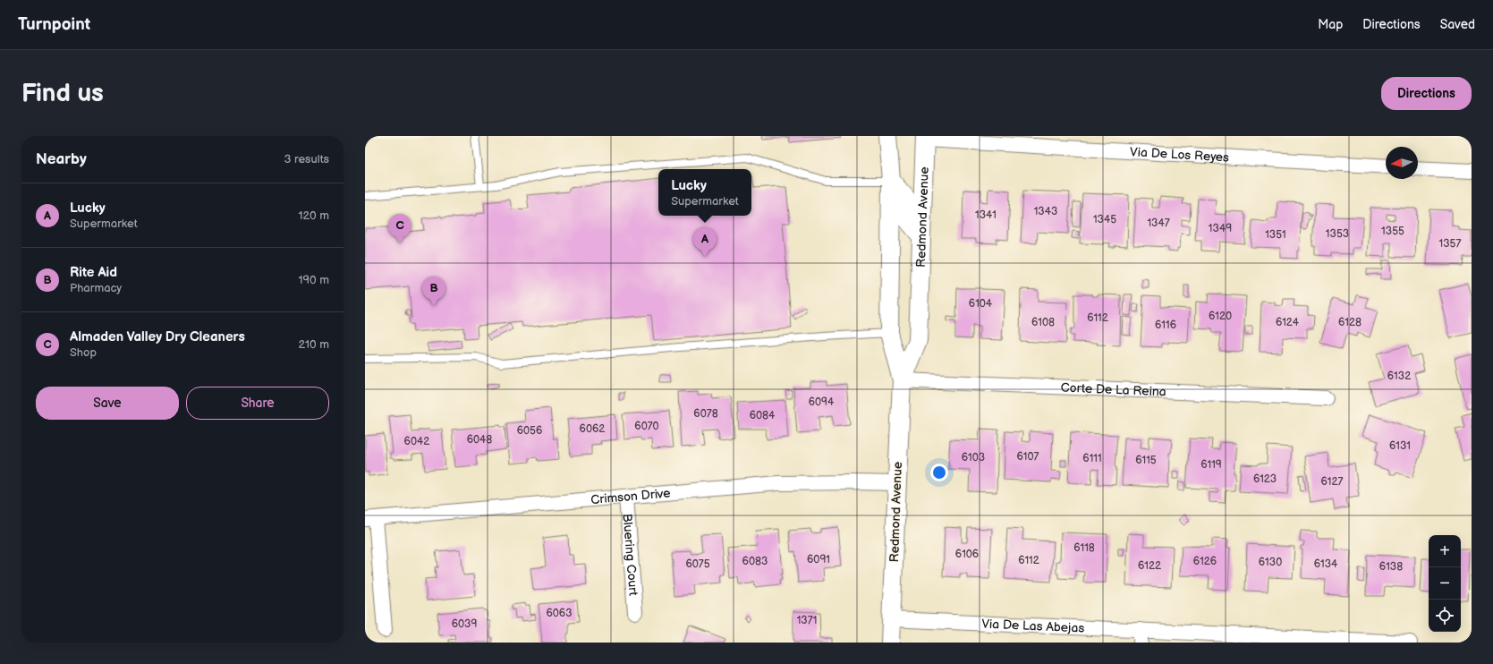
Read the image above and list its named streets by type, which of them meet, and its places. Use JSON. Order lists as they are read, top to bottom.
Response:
{
  "streets": {
    "street": [
      "Via De Los Reyes",
      "Redmond Avenue",
      "Corte De La Reina",
      "Crimson Drive",
      "Bluering Court",
      "Via De Las Abejas"
    ]
  },
  "crossings": [
    ["Via De Los Reyes", "Redmond Avenue"],
    ["Redmond Avenue", "Corte De La Reina"],
    ["Redmond Avenue", "Crimson Drive"],
    ["Redmond Avenue", "Via De Las Abejas"],
    ["Crimson Drive", "Bluering Court"]
  ],
  "house_numbers": [
    "1343",
    "1341",
    "1345",
    "1347",
    "1349",
    "1355",
    "1353",
    "1351",
    "1357",
    "6104",
    "6120",
    "6112",
    "6108",
    "6124",
    "6128",
    "6116",
    "6132",
    "6094",
    "6078",
    "6084",
    "6070",
    "6062",
    "6056",
    "6048",
    "6042",
    "6131",
    "6107",
    "6103",
    "6111",
    "6115",
    "6119",
    "6123",
    "6127",
    "6118",
    "6106",
    "6091",
    "6112",
    "6083",
    "6126",
    "6130",
    "6075",
    "6134",
    "6122",
    "6138",
    "6063",
    "1371",
    "6039"
  ],
  "north": "left",
  "page": {
    "header": "Turnpoint",
    "nav": ["Map", "Directions", "Saved"],
    "buttons": [
      "Directions",
      ["Save", "Share"]
    ],
    "title": "Find us",
    "heading": ["Nearby", "3 results"],
    "popup": ["Lucky", "Supermarket"],
    "list": [
      {
        "mark": "A",
        "name": "Lucky",
        "note": "Supermarket",
        "value": "120 m"
      },
      {
        "mark": "B",
        "name": "Rite Aid",
        "note": "Pharmacy",
        "value": "190 m"
      },
      {
        "mark": "C",
        "name": "Almaden Valley Dry Cleaners",
        "note": "Shop",
        "value": "210 m"
      }
    ],
    "pins": ["C", "A", "B"],
    "map_buttons": ["+", "−"]
  }
}
